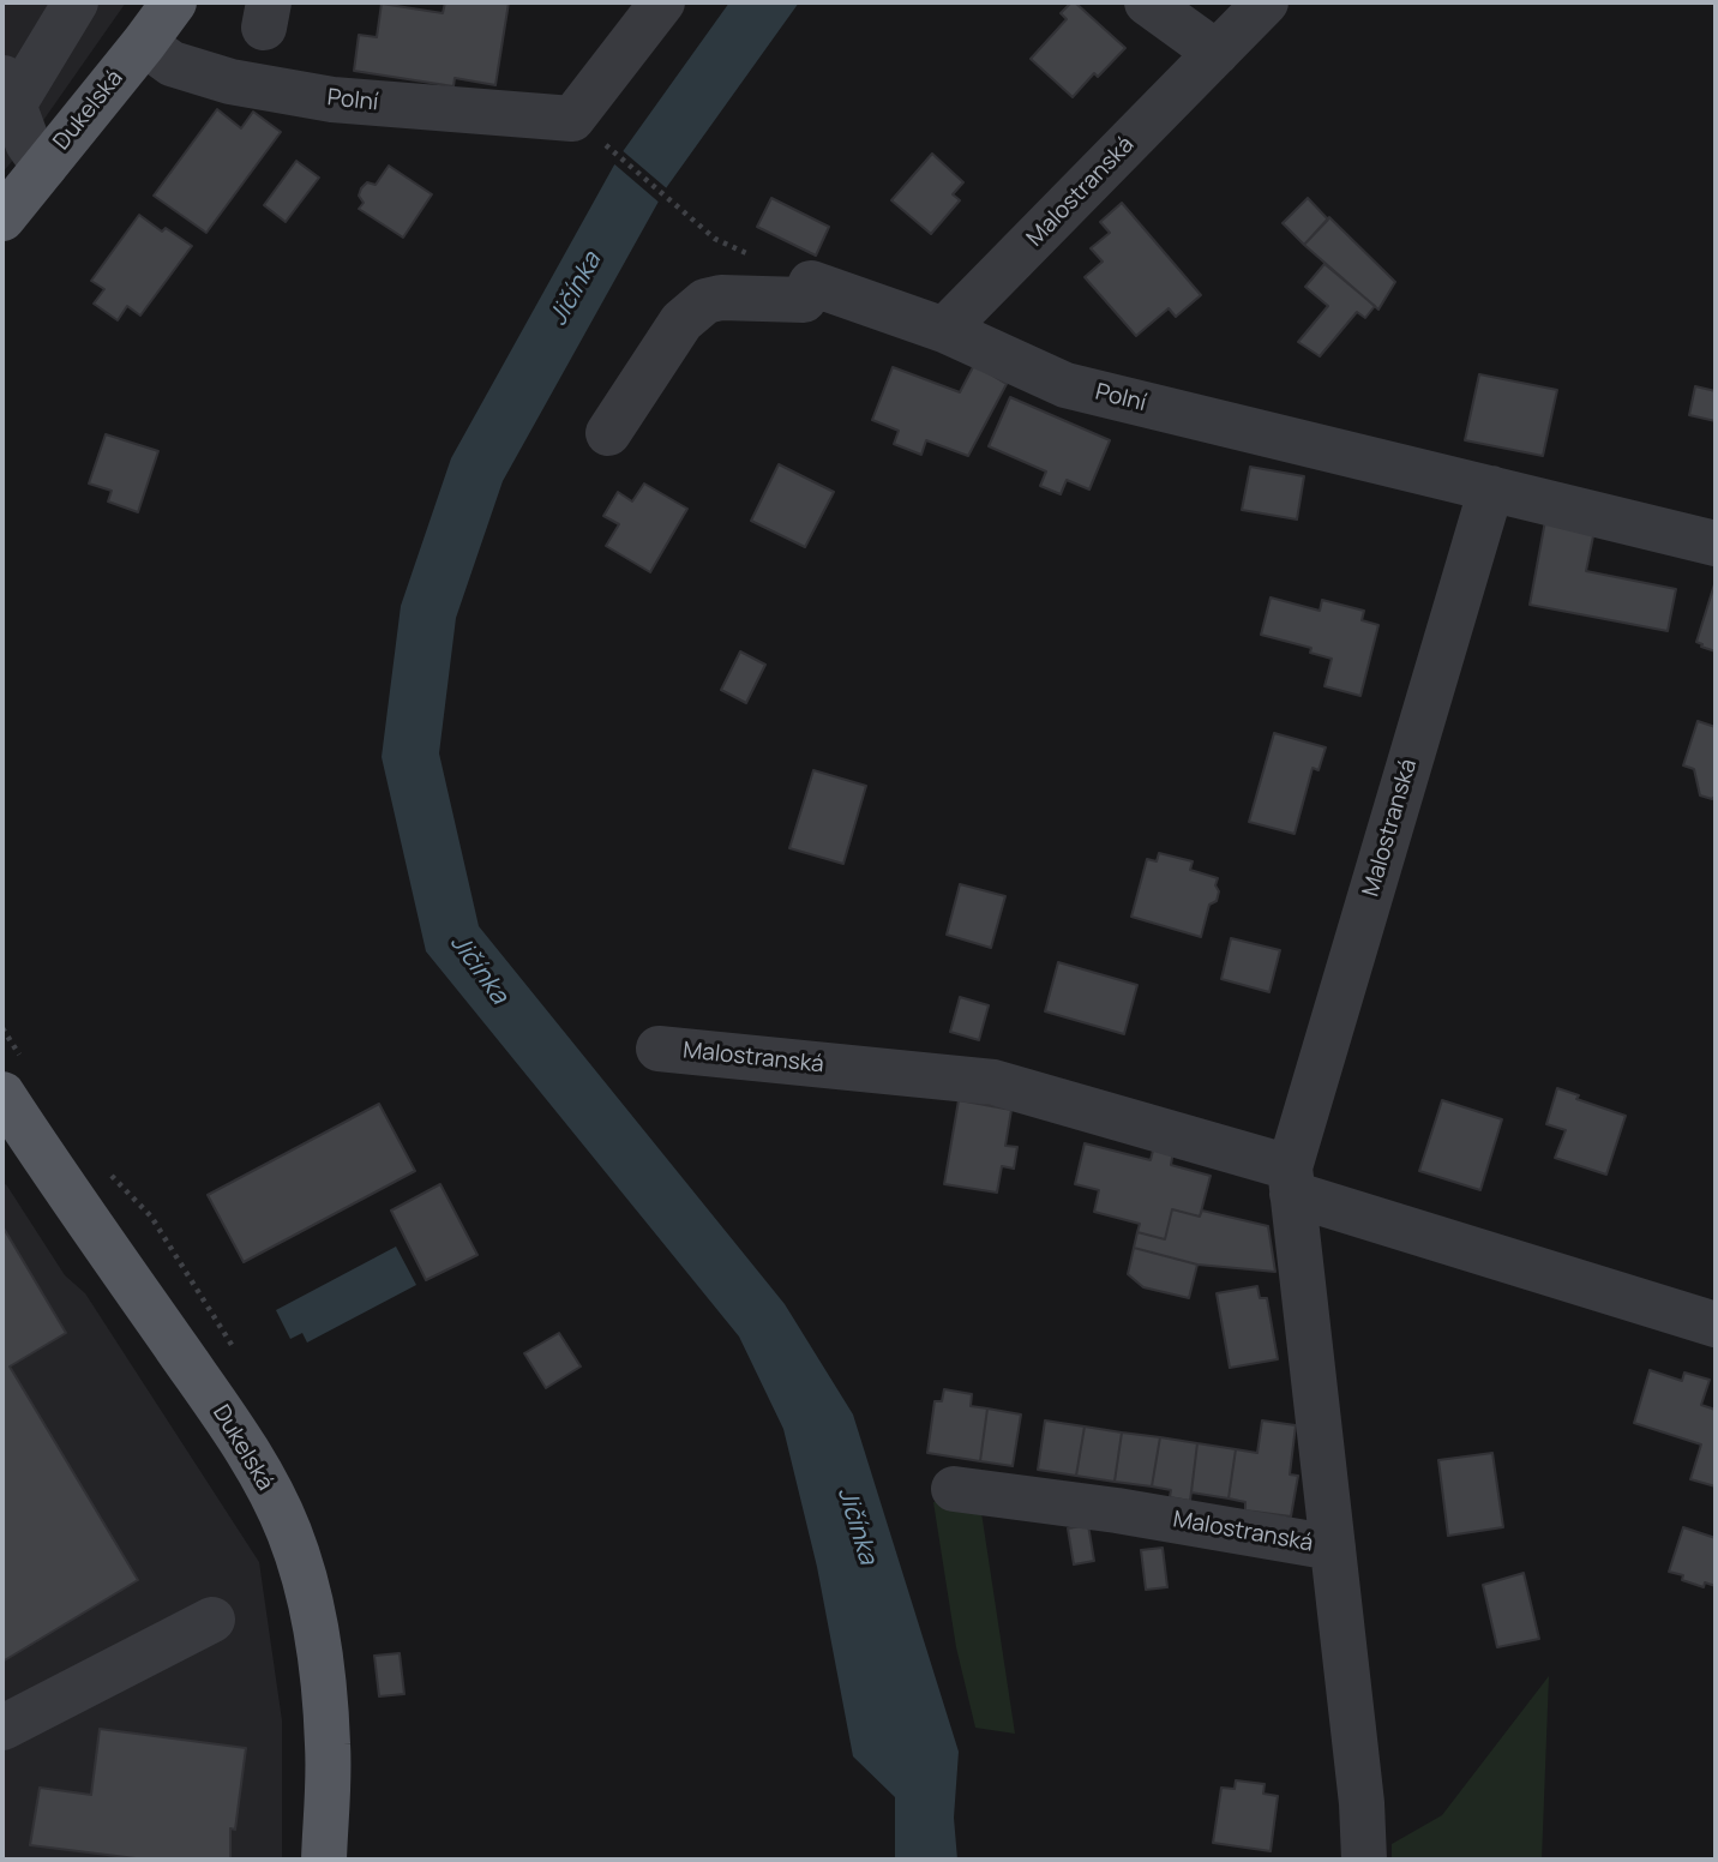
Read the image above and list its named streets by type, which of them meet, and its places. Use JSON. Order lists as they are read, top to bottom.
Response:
{
  "streets": {
    "main road": ["Dukelská"],
    "street": ["Polní", "Malostranská"]
  },
  "crossings": [
    ["Polní", "Dukelská"],
    ["Polní", "Malostranská"]
  ],
  "water": ["Jičínka"]
}
